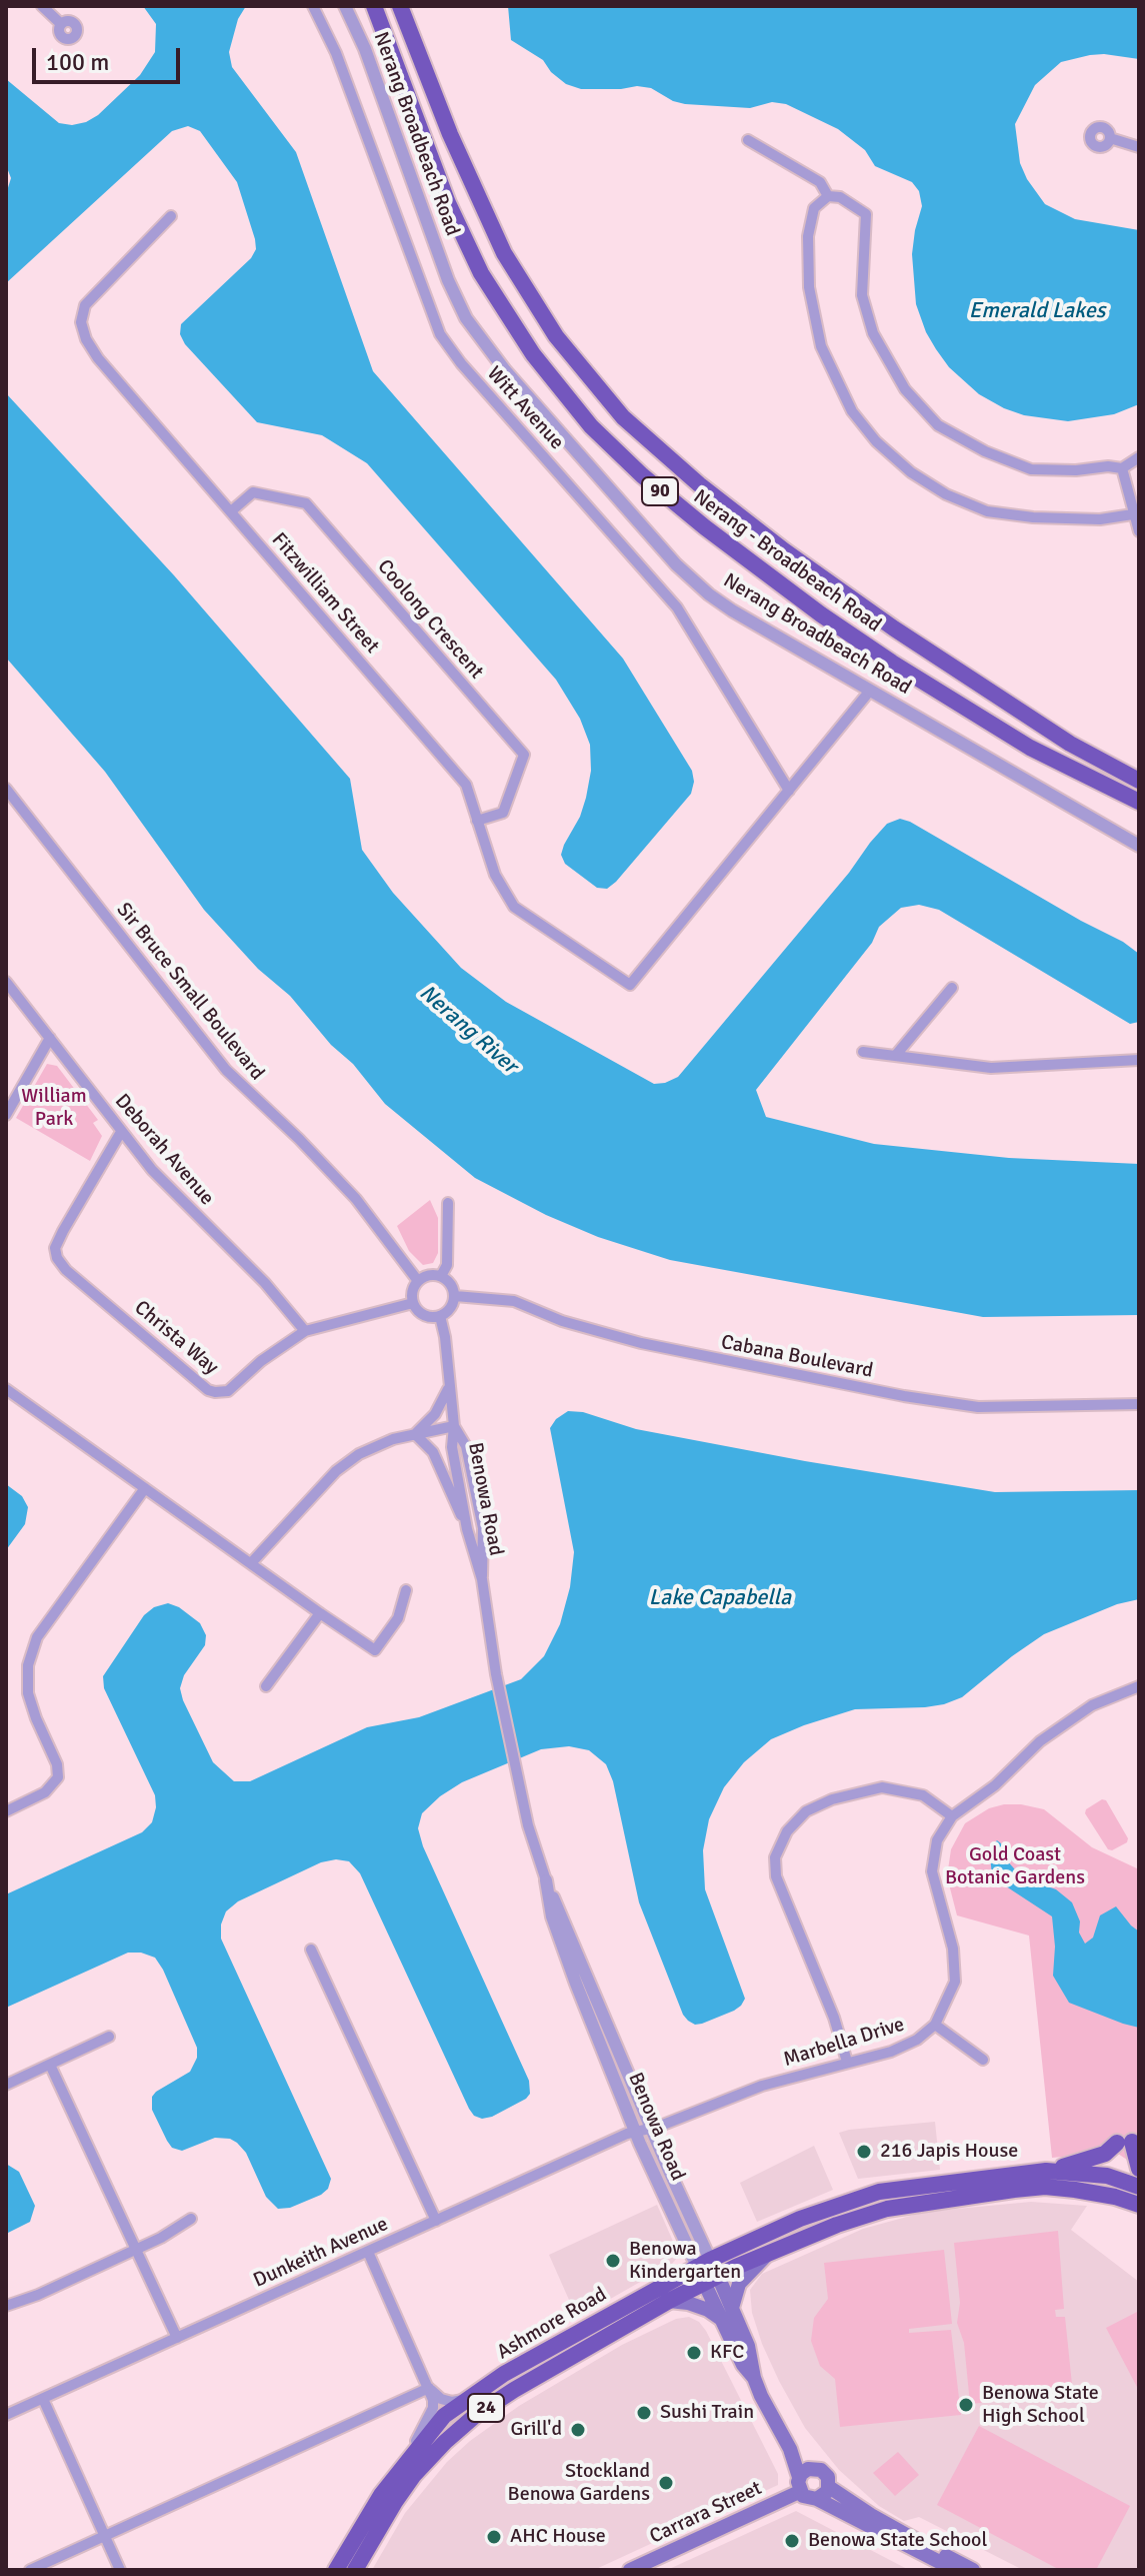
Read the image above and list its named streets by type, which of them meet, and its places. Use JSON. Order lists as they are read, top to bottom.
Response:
{
  "streets": {
    "main road": [
      "90",
      "Nerang - Broadbeach Road",
      "Benowa Road",
      "Ashmore Road",
      "24",
      "Carrara Street"
    ],
    "street": [
      "Nerang Broadbeach Road",
      "Witt Avenue",
      "Fitzwilliam Street",
      "Coolong Crescent",
      "Sir Bruce Small Boulevard",
      "Deborah Avenue",
      "Christa Way",
      "Cabana Boulevard",
      "Marbella Drive",
      "Dunkeith Avenue"
    ]
  },
  "crossings": [
    ["Witt Avenue", "Fitzwilliam Street"],
    ["Fitzwilliam Street", "Coolong Crescent"],
    ["Sir Bruce Small Boulevard", "Christa Way"],
    ["Sir Bruce Small Boulevard", "Cabana Boulevard"],
    ["Sir Bruce Small Boulevard", "Benowa Road"],
    ["Deborah Avenue", "Christa Way"],
    ["Christa Way", "Cabana Boulevard"],
    ["Christa Way", "Benowa Road"],
    ["Cabana Boulevard", "Benowa Road"],
    ["Benowa Road", "Marbella Drive"],
    ["Benowa Road", "Dunkeith Avenue"],
    ["Benowa Road", "Ashmore Road"],
    ["Benowa Road", "Carrara Street"],
    ["Marbella Drive", "Dunkeith Avenue"]
  ],
  "water": ["Emerald Lakes", "Nerang River", "Lake Capabella"],
  "parks": ["William Park", "Gold Coast Botanic Gardens"],
  "places": [
    "216 Japis House",
    "Benowa Kindergarten",
    "KFC",
    "Benowa State High School",
    "Sushi Train",
    "Grill'd",
    "Stockland Benowa Gardens",
    "AHC House",
    "Benowa State School"
  ],
  "scale_bar": "100 m"
}
